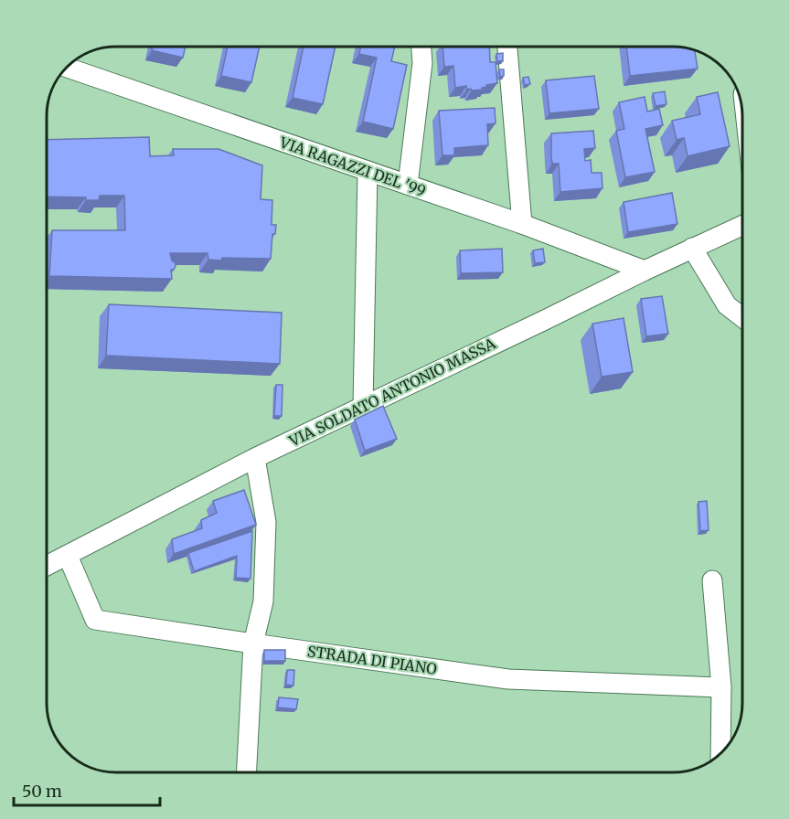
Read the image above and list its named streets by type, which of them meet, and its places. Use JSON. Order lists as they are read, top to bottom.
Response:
{
  "streets": {
    "street": ["VIA RAGAZZI DEL '99", "VIA SOLDATO ANTONIO MASSA", "STRADA DI PIANO"]
  },
  "crossings": [
    ["VIA RAGAZZI DEL '99", "VIA SOLDATO ANTONIO MASSA"],
    ["VIA SOLDATO ANTONIO MASSA", "STRADA DI PIANO"]
  ],
  "scale_bar": "50 m"
}
